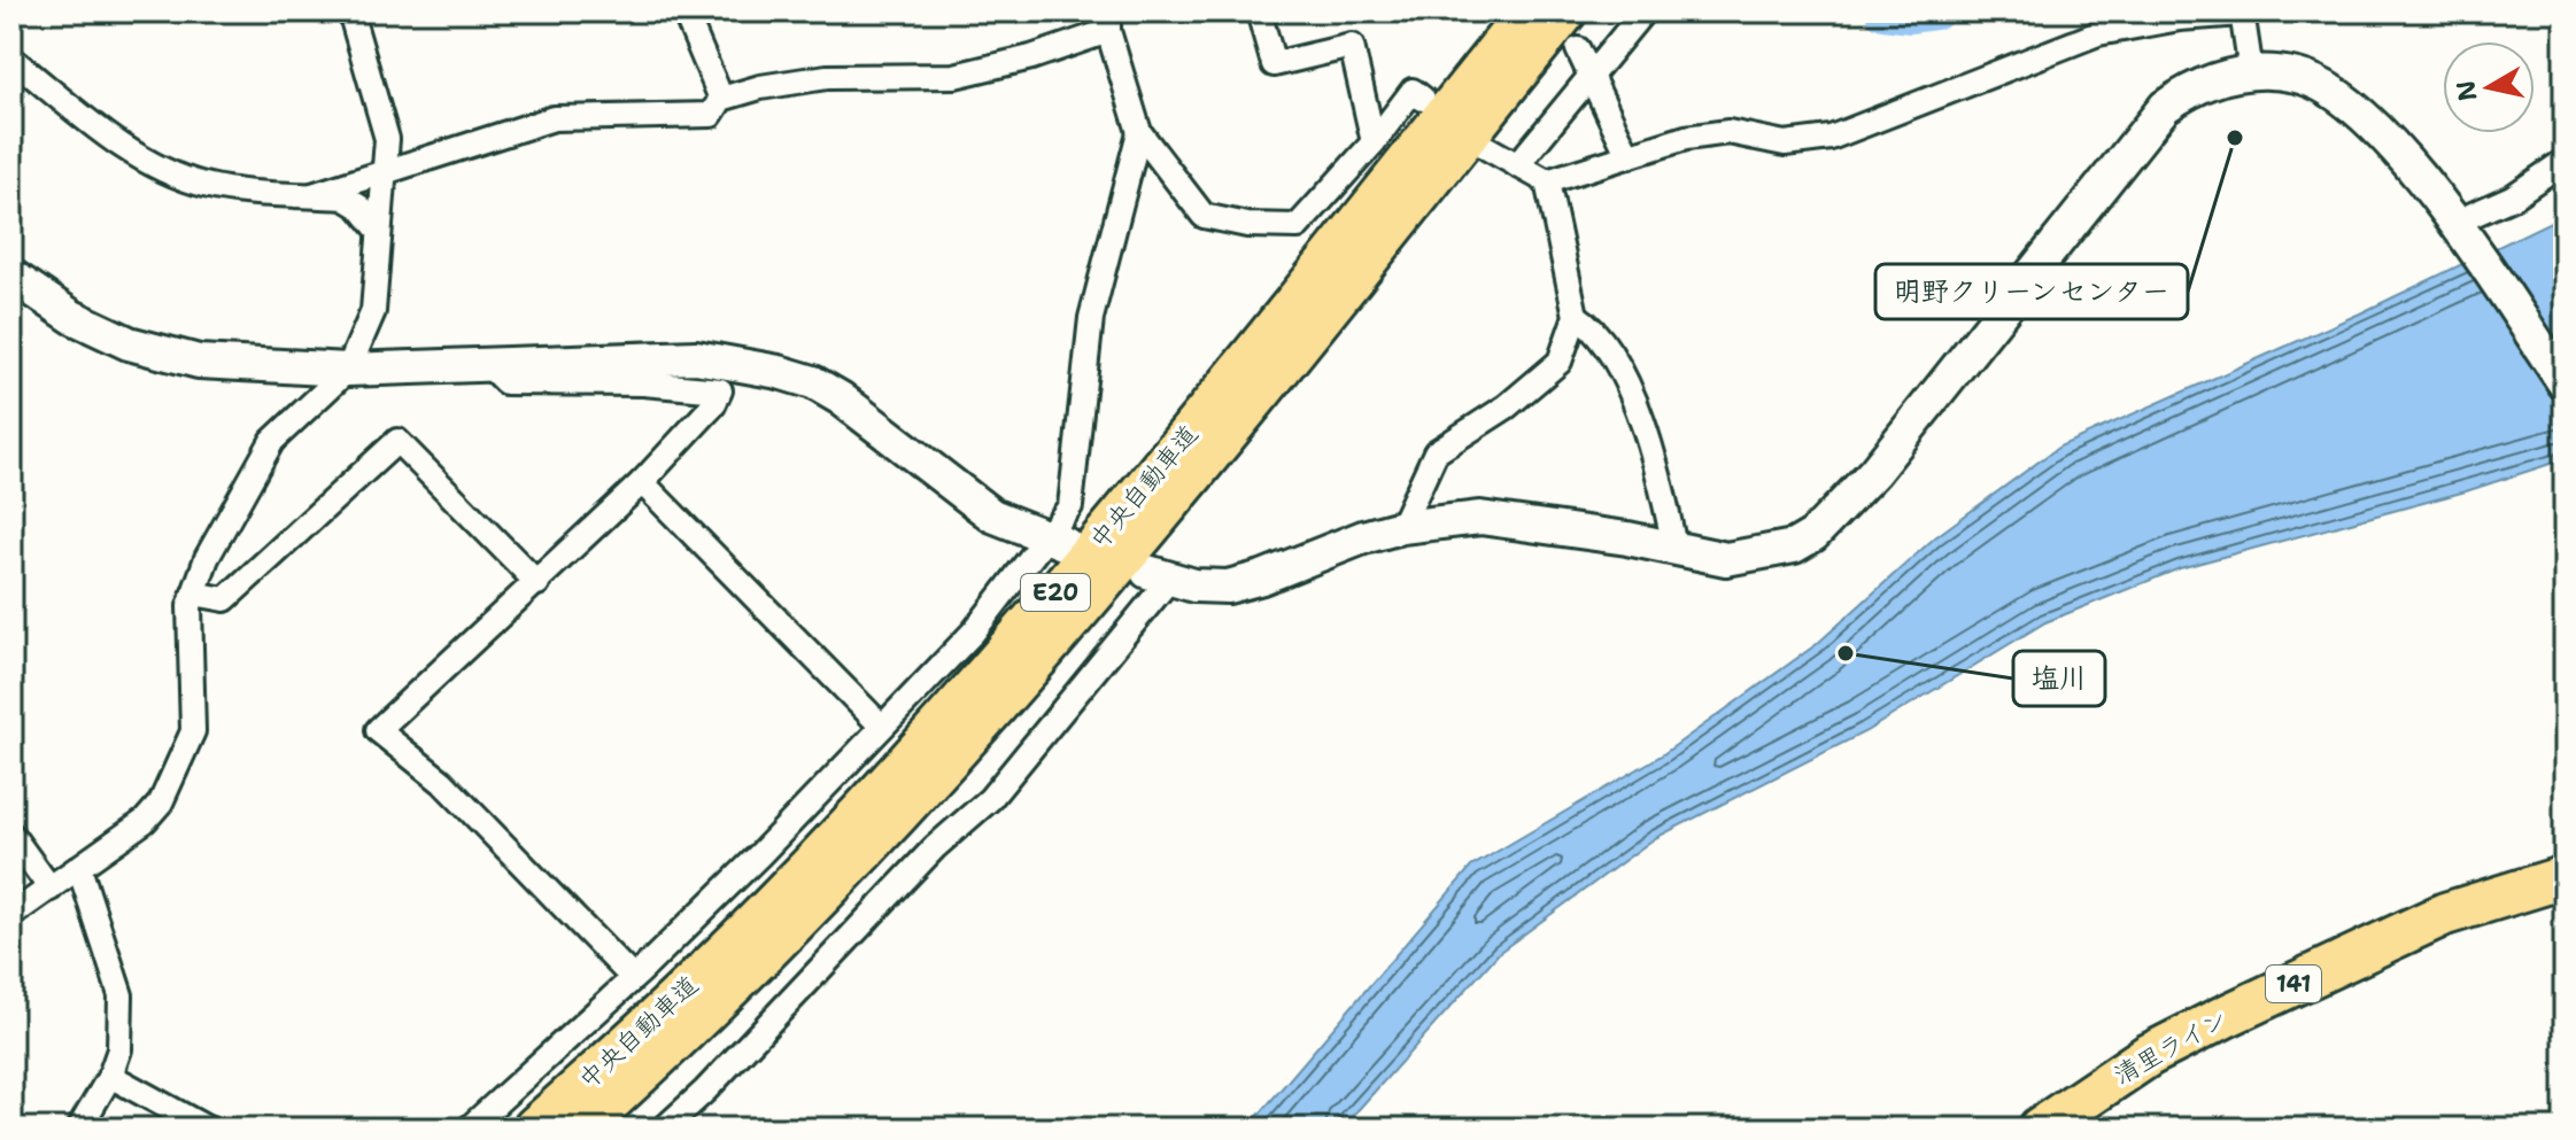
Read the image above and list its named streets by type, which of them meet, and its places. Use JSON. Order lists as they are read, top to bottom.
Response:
{
  "streets": {
    "highway": [
      "中央自動車道",
      "E20",
      "141",
      "清里ライン"
    ]
  },
  "places": ["明野クリーンセンター", "塩川"],
  "north": "left"
}
